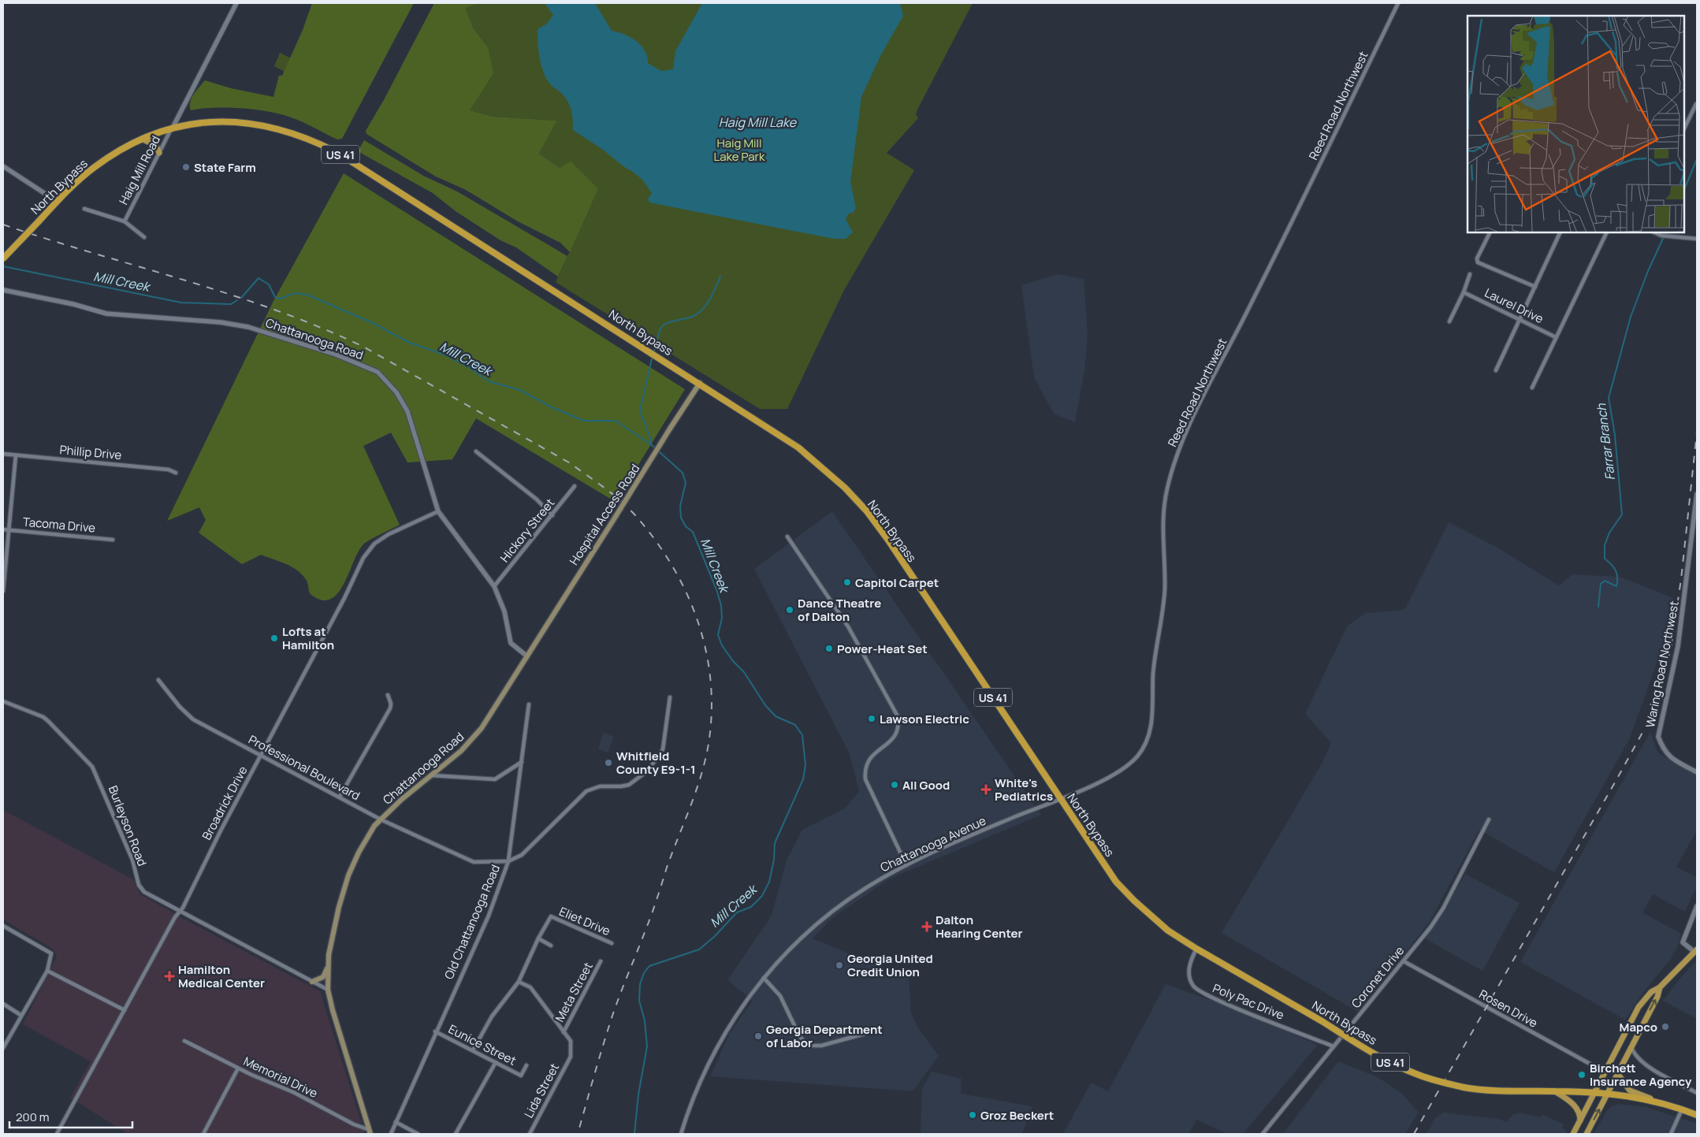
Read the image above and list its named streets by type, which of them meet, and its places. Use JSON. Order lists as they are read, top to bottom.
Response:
{
  "streets": {
    "highway": ["US 41", "North Bypass"],
    "main road": ["Chattanooga Road", "Hospital Access Road"],
    "street": [
      "Reed Road Northwest",
      "Haig Mill Road",
      "Laurel Drive",
      "Phillip Drive",
      "Tacoma Drive",
      "Hickory Street",
      "Waring Road Northwest",
      "Professional Boulevard",
      "Broadrick Drive",
      "Burleyson Road",
      "Chattanooga Avenue",
      "Eliet Drive",
      "Old Chattanooga Road",
      "Coronet Drive",
      "Meta Street",
      "Poly Pac Drive",
      "Rosen Drive",
      "Eunice Street",
      "Memorial Drive",
      "Lida Street"
    ]
  },
  "crossings": [
    ["Reed Road Northwest", "North Bypass"],
    ["Reed Road Northwest", "Chattanooga Avenue"],
    ["Haig Mill Road", "North Bypass"],
    ["North Bypass", "Hospital Access Road"],
    ["North Bypass", "Chattanooga Avenue"],
    ["North Bypass", "Poly Pac Drive"],
    ["Chattanooga Road", "Hospital Access Road"],
    ["Chattanooga Road", "Hickory Street"],
    ["Chattanooga Road", "Professional Boulevard"],
    ["Chattanooga Road", "Broadrick Drive"],
    ["Chattanooga Road", "Burleyson Road"],
    ["Chattanooga Road", "Memorial Drive"],
    ["Professional Boulevard", "Broadrick Drive"],
    ["Professional Boulevard", "Old Chattanooga Road"],
    ["Broadrick Drive", "Burleyson Road"],
    ["Old Chattanooga Road", "Eunice Street"],
    ["Coronet Drive", "Poly Pac Drive"],
    ["Coronet Drive", "Rosen Drive"],
    ["Meta Street", "Lida Street"]
  ],
  "water": ["Haig Mill Lake", "Mill Creek", "Farrar Branch"],
  "parks": ["Haig Mill Lake Park"],
  "places": {
    "other": [
      "State Farm",
      "Capitol Carpet",
      "Dance Theatre of Dalton",
      "Lofts at Hamilton",
      "Power-Heat Set",
      "Lawson Electric",
      "Whitfield County E9-1-1",
      "All Good",
      "Georgia United Credit Union",
      "Mapco",
      "Georgia Department of Labor",
      "Birchett Insurance Agency",
      "Groz Beckert"
    ],
    "health": ["White's Pediatrics", "Dalton Hearing Center", "Hamilton Medical Center"]
  },
  "scale_bar": "200 m"
}
